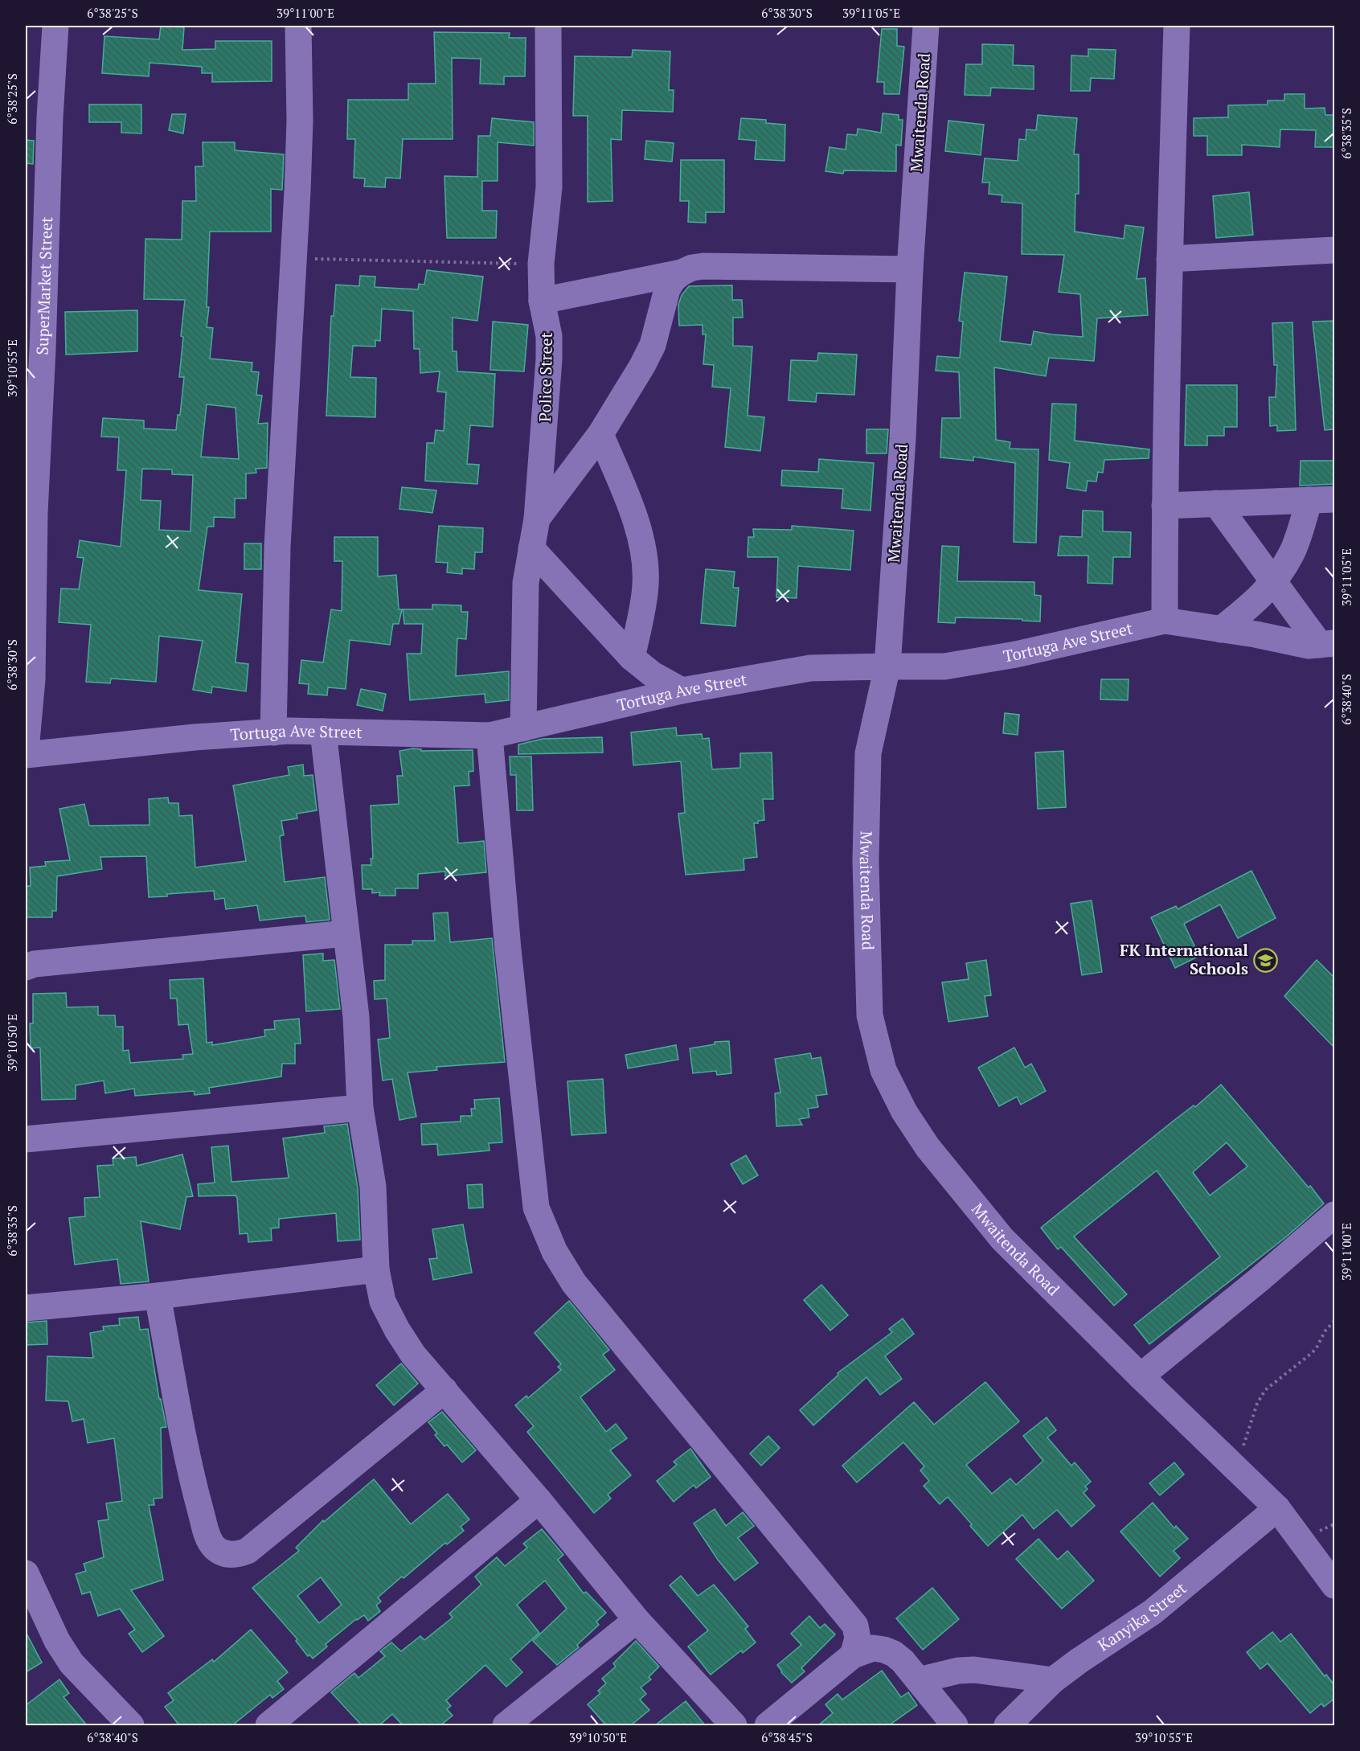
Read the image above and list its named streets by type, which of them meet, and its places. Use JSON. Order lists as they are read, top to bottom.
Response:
{
  "streets": {
    "street": [
      "Mwaitenda Road",
      "SuperMarket Street",
      "Police Street",
      "Tortuga Ave Street",
      "Kanyika Street"
    ]
  },
  "crossings": [
    ["Mwaitenda Road", "Tortuga Ave Street"],
    ["Mwaitenda Road", "Kanyika Street"],
    ["Police Street", "Tortuga Ave Street"]
  ],
  "places": {
    "school or university": ["FK International Schools"]
  },
  "coordinates": [
    "6°38'25\"S",
    "39°11'00\"E",
    "6°38'30\"S",
    "39°11'05\"E",
    "6°38'35\"S",
    "39°10'55\"E",
    "6°38'40\"S",
    "39°10'50\"E",
    "6°38'45\"S"
  ]
}
